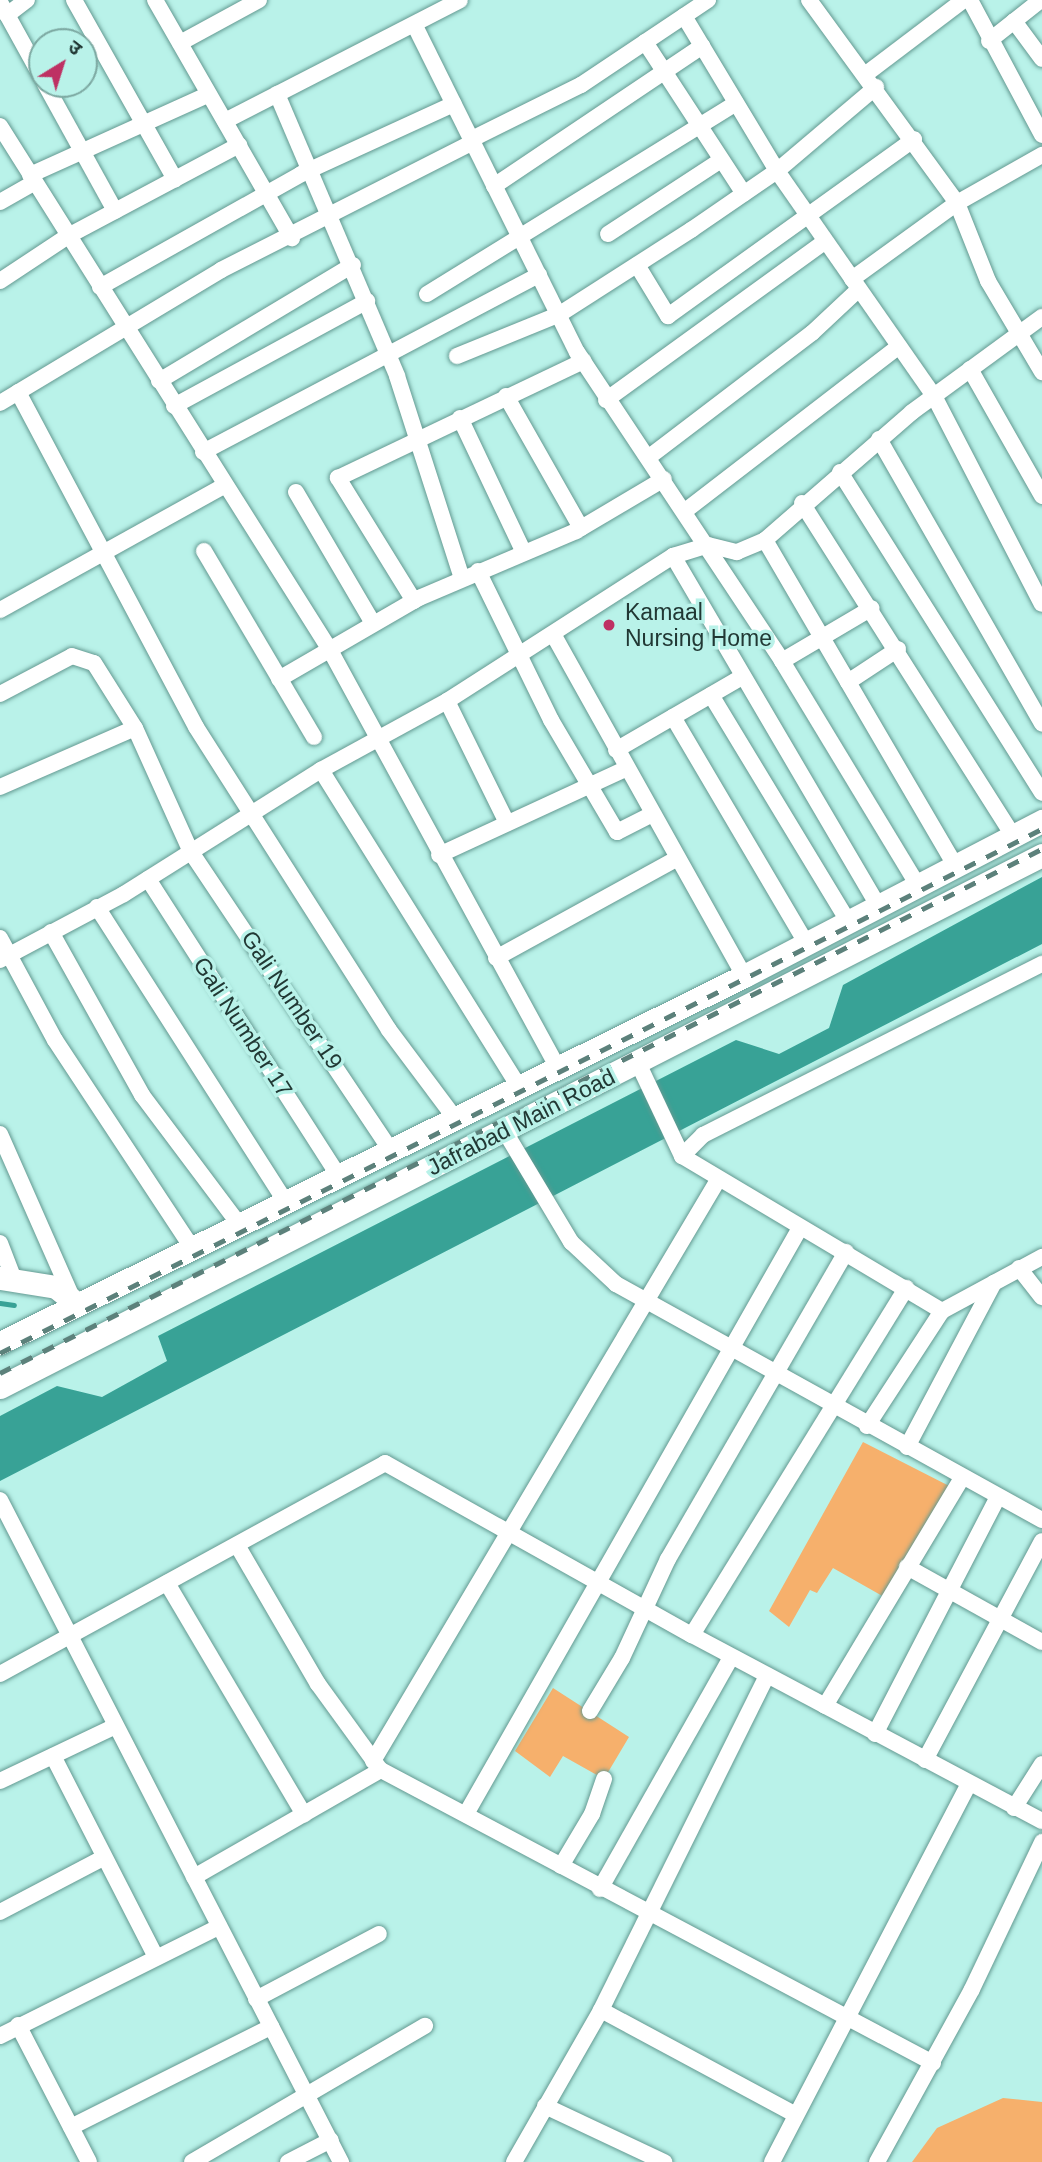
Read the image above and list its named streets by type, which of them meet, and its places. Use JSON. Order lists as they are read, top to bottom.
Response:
{
  "streets": {
    "main road": ["Jafrabad Main Road"],
    "street": ["Gali Number 19", "Gali Number 17"]
  },
  "crossings": [
    ["Gali Number 19", "Jafrabad Main Road"],
    ["Gali Number 17", "Jafrabad Main Road"]
  ],
  "places": ["Kamaal Nursing Home"],
  "north": "top right"
}
